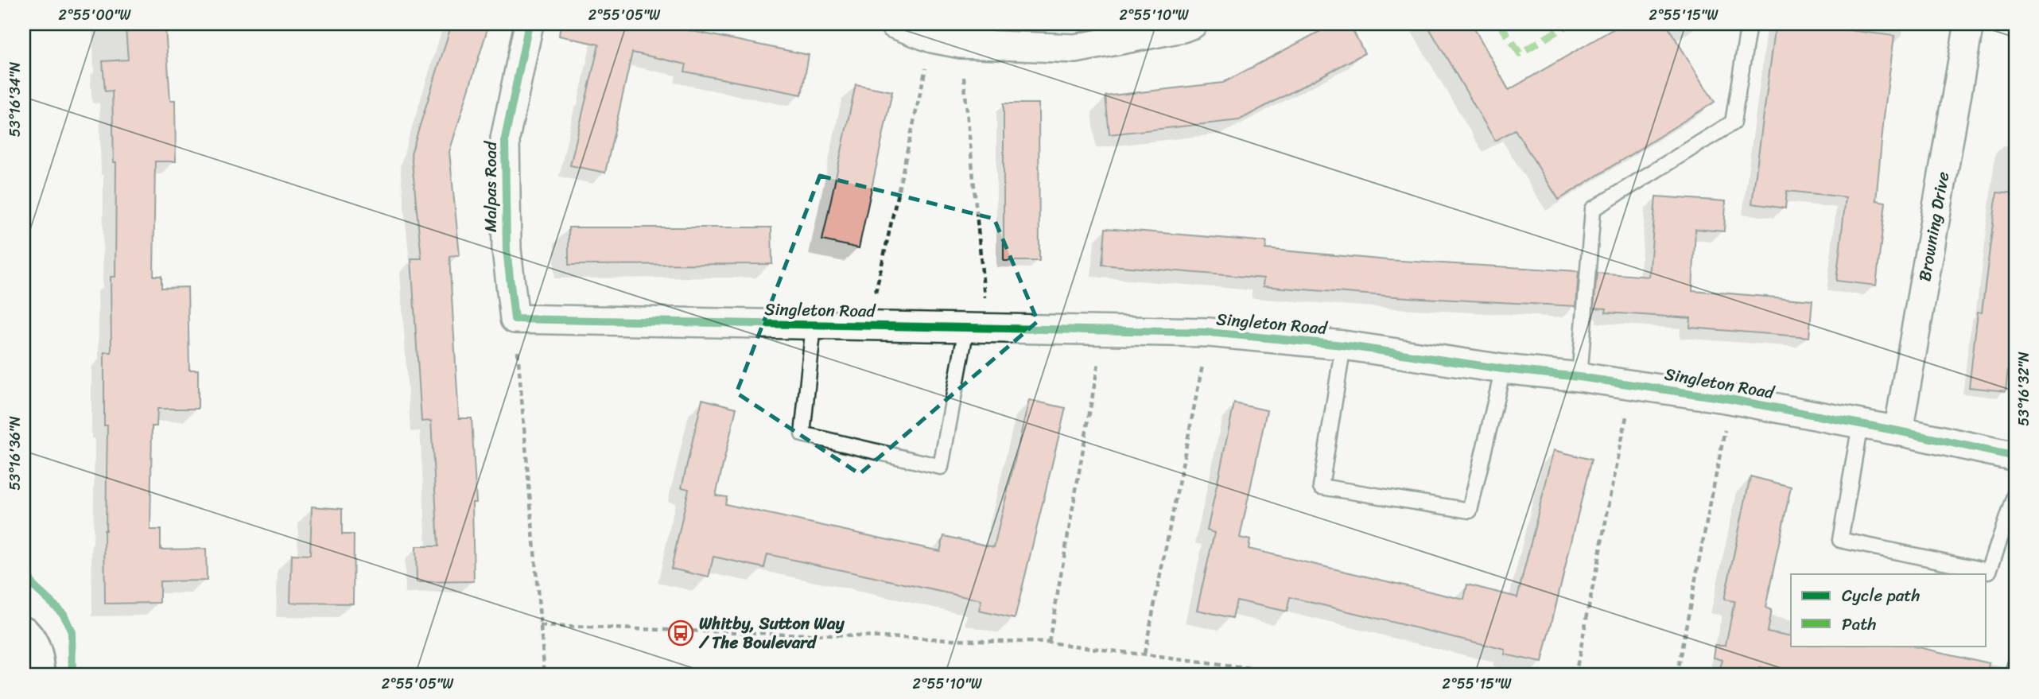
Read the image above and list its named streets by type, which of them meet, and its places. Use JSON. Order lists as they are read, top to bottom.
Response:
{
  "streets": {
    "street": ["Malpas Road", "Browning Drive", "Singleton Road"]
  },
  "crossings": [
    ["Malpas Road", "Singleton Road"],
    ["Browning Drive", "Singleton Road"]
  ],
  "places": {
    "bus stop": ["Whitby, Sutton Way / The Boulevard"]
  },
  "legend": ["Cycle path", "Path"],
  "coordinates": [
    "2°55'00\"W",
    "2°55'05\"W",
    "2°55'10\"W",
    "2°55'15\"W",
    "53°16'34\"N",
    "53°16'32\"N",
    "53°16'36\"N"
  ]
}
